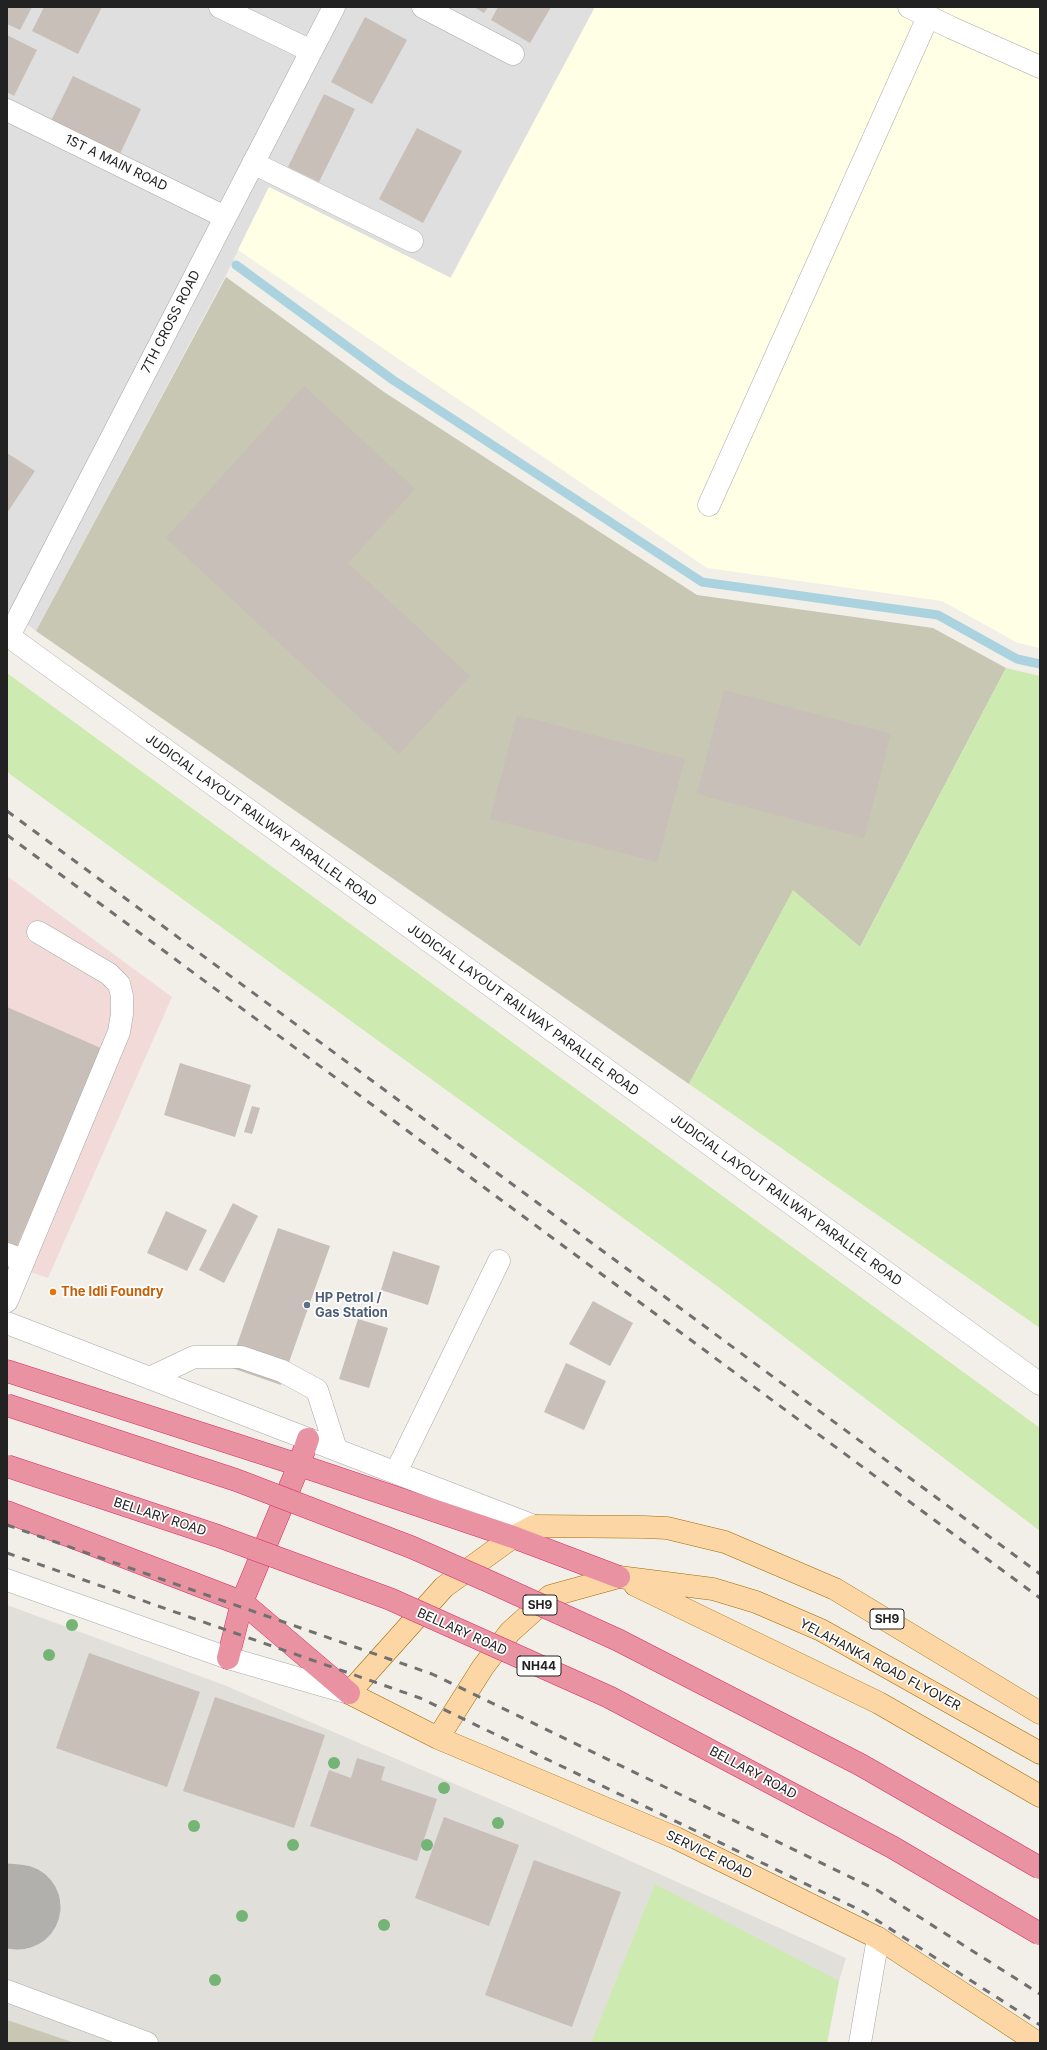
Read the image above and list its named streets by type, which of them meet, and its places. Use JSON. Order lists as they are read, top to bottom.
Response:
{
  "streets": {
    "highway": ["BELLARY ROAD", "NH44"],
    "main road": ["SH9", "YELAHANKA ROAD FLYOVER", "SERVICE ROAD"],
    "street": ["1ST A MAIN ROAD", "7TH CROSS ROAD", "JUDICIAL LAYOUT RAILWAY PARALLEL ROAD"]
  },
  "crossings": [
    ["1ST A MAIN ROAD", "7TH CROSS ROAD"],
    ["7TH CROSS ROAD", "JUDICIAL LAYOUT RAILWAY PARALLEL ROAD"],
    ["SH9", "YELAHANKA ROAD FLYOVER"],
    ["SH9", "SERVICE ROAD"]
  ],
  "places": ["The Idli Foundry", "HP Petrol / Gas Station"]
}
